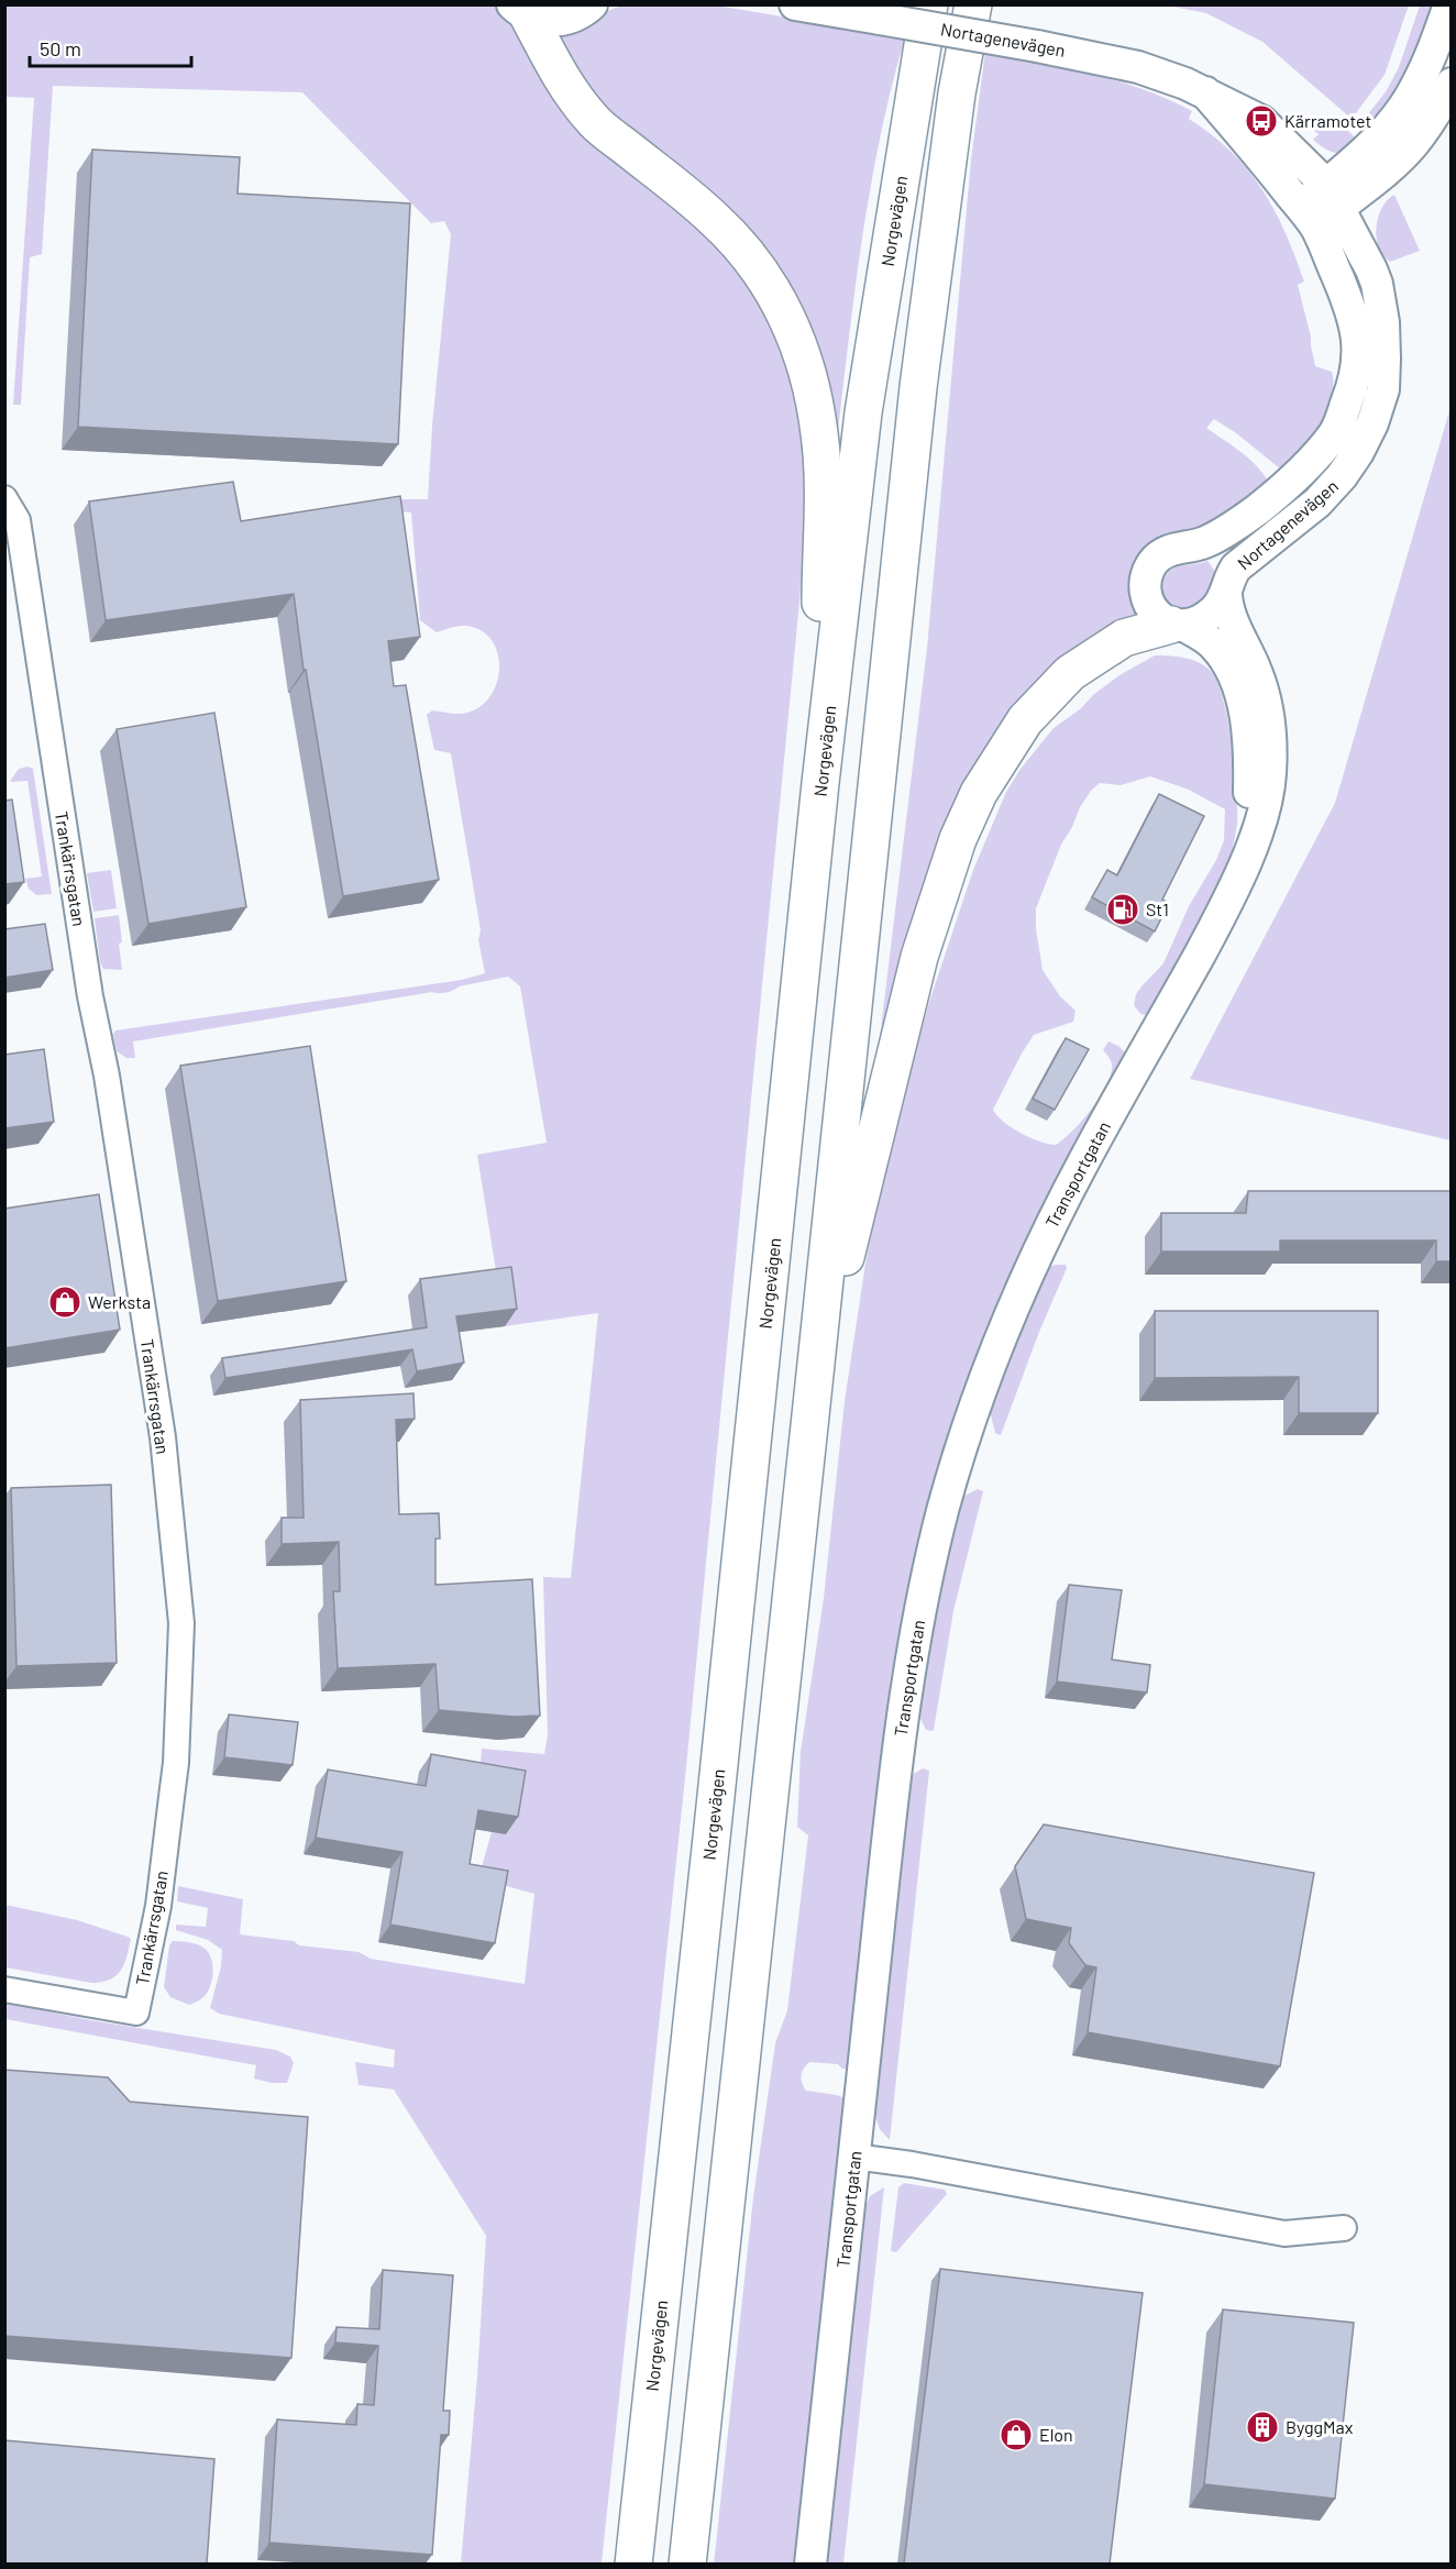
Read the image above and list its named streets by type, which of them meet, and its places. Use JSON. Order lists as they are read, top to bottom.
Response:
{
  "streets": {
    "highway": ["Norgevägen"],
    "street": ["Nortagenevägen", "Trankärrsgatan", "Transportgatan"]
  },
  "crossings": [
    ["Nortagenevägen", "Transportgatan"]
  ],
  "places": {
    "bus stop": ["Kärramotet"],
    "fuel station": ["St1"],
    "shop": ["Werksta", "Elon"],
    "building": ["ByggMax"]
  },
  "scale_bar": "50 m"
}
